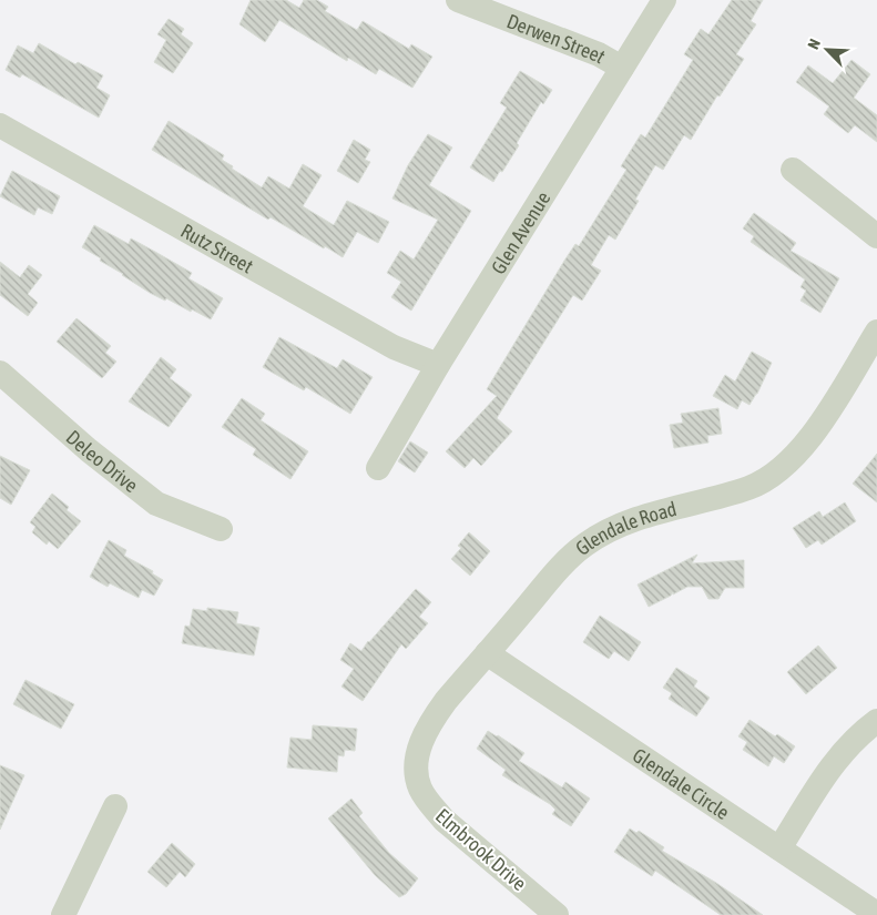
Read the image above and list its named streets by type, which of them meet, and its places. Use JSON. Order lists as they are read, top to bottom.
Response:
{
  "streets": {
    "street": [
      "Derwen Street",
      "Glen Avenue",
      "Rutz Street",
      "Deleo Drive",
      "Glendale Road",
      "Glendale Circle",
      "Elmbrook Drive"
    ]
  },
  "crossings": [
    ["Derwen Street", "Glen Avenue"],
    ["Glen Avenue", "Rutz Street"],
    ["Glendale Road", "Glendale Circle"],
    ["Glendale Road", "Elmbrook Drive"]
  ],
  "north": "top left"
}
